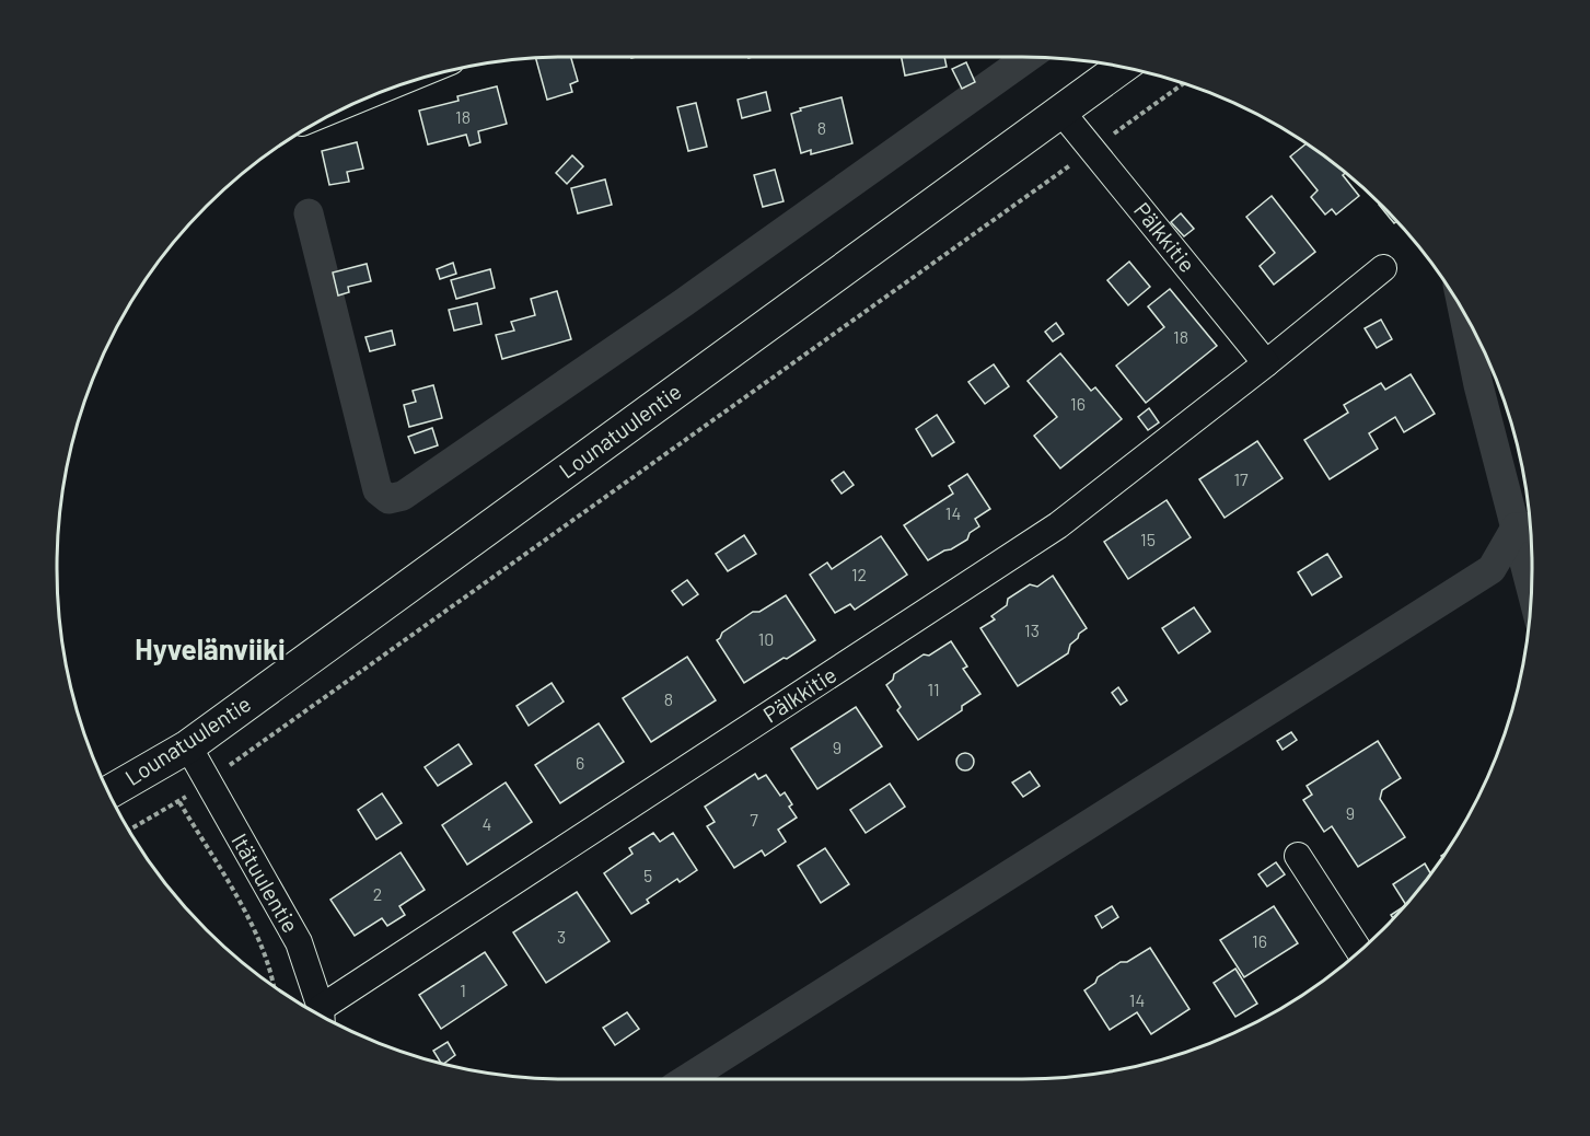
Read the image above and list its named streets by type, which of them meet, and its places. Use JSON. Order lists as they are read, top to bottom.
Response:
{
  "streets": {
    "street": ["Pälkkitie", "Lounatuulentie", "Itätuulentie"]
  },
  "crossings": [
    ["Pälkkitie", "Lounatuulentie"],
    ["Lounatuulentie", "Itätuulentie"]
  ],
  "districts": ["Hyvelänviiki"],
  "house_numbers": [
    "18",
    "8",
    "18",
    "16",
    "17",
    "14",
    "15",
    "12",
    "13",
    "10",
    "11",
    "8",
    "9",
    "6",
    "9",
    "7",
    "4",
    "5",
    "2",
    "3",
    "16",
    "1",
    "14"
  ]
}
